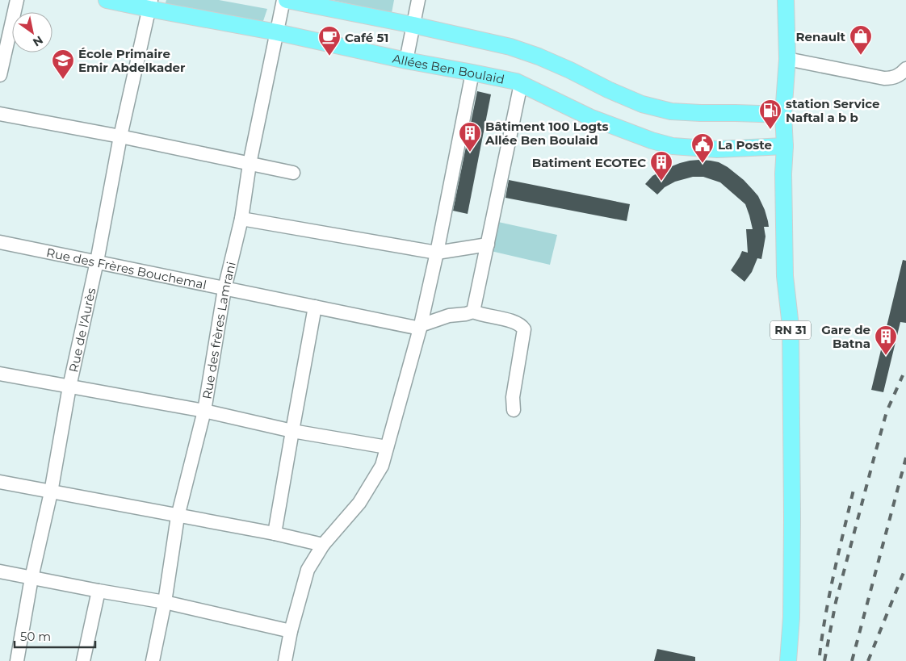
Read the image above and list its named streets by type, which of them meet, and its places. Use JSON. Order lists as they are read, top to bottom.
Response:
{
  "streets": {
    "main road": ["Allées Ben Boulaid", "RN 31"],
    "street": ["Rue des Frères Bouchemal", "Rue de l'Aurès", "Rue des frères Lamrani"]
  },
  "crossings": [
    ["Allées Ben Boulaid", "Rue de l'Aurès"],
    ["Allées Ben Boulaid", "RN 31"],
    ["Allées Ben Boulaid", "Rue des frères Lamrani"],
    ["Rue des Frères Bouchemal", "Rue de l'Aurès"],
    ["Rue des Frères Bouchemal", "Rue des frères Lamrani"]
  ],
  "places": {
    "shop": ["Renault"],
    "cafe": ["Café 51"],
    "school or university": ["École Primaire Emir Abdelkader"],
    "fuel station": ["station Service Naftal a b b"],
    "building": ["Bâtiment 100 Logts Allée Ben Boulaid", "Batiment ECOTEC", "Gare de Batna"],
    "public building": ["La Poste"]
  },
  "scale_bar": "50 m",
  "north": "bottom right"
}
